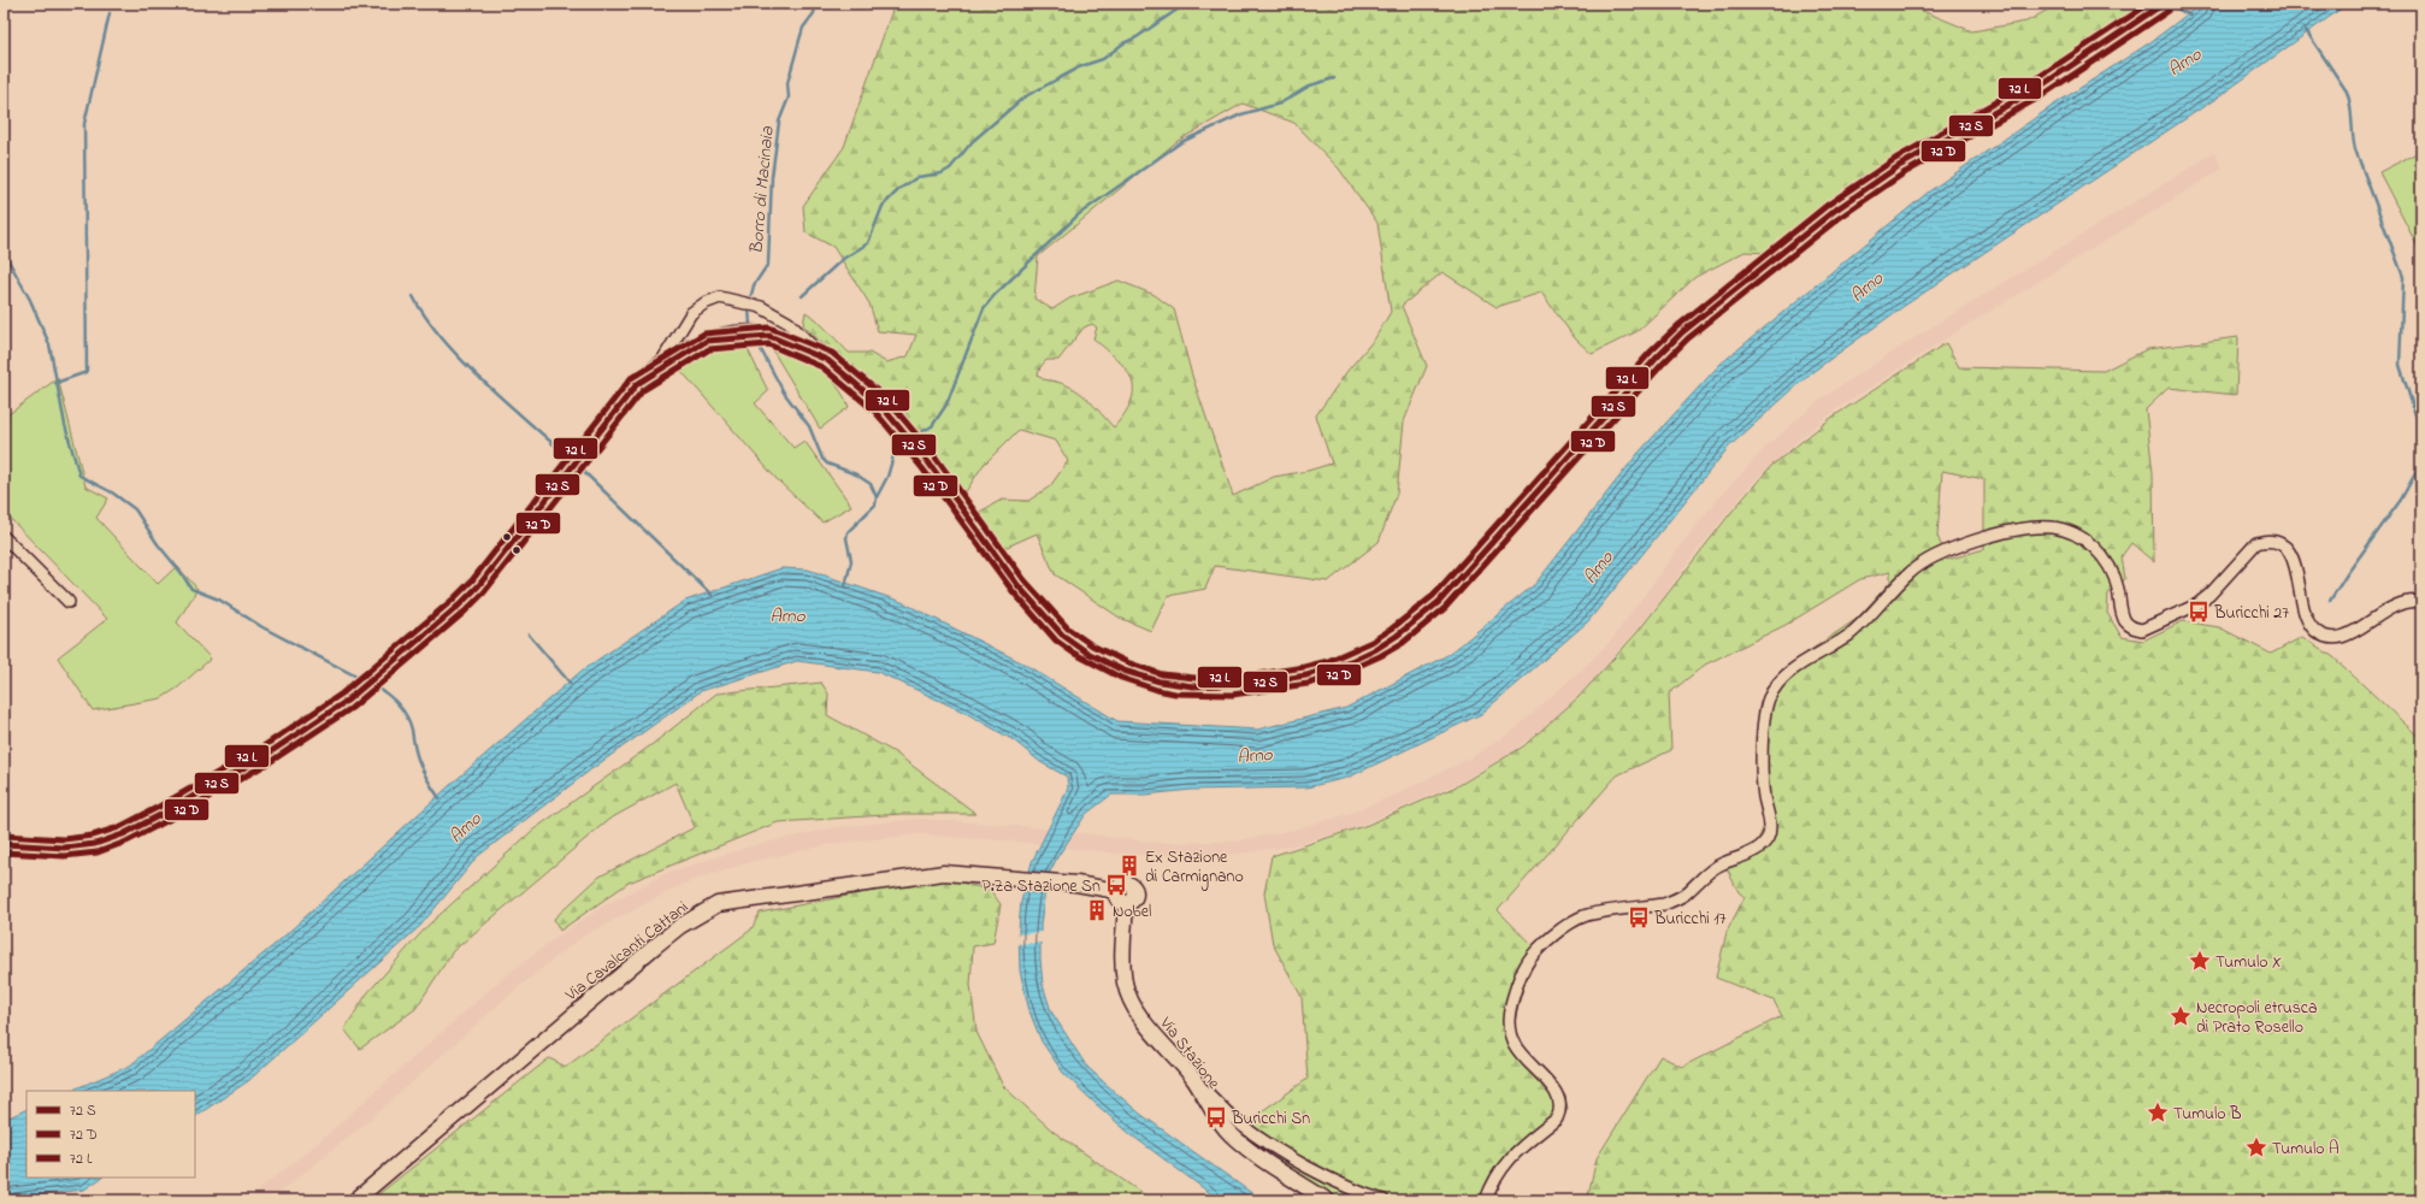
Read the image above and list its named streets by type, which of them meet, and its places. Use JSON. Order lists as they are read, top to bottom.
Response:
{
  "streets": {
    "street": ["Via Cavalcanti Cattani", "Via Stazione"]
  },
  "crossings": [
    ["Via Cavalcanti Cattani", "Via Stazione"]
  ],
  "water": ["Arno", "Borro di Macinaia"],
  "places": {
    "bus stop": [
      "Buricchi 27",
      "P.Za Stazione Sn",
      "Buricchi 17",
      "Buricchi Sn"
    ],
    "building": ["Ex Stazione di Carmignano", "Nobel"],
    "place": [
      "Tumulo X",
      "Necropoli etrusca di Prato Rosello",
      "Tumulo B",
      "Tumulo A"
    ]
  },
  "legend": ["72 S", "72 D", "72 L"]
}
